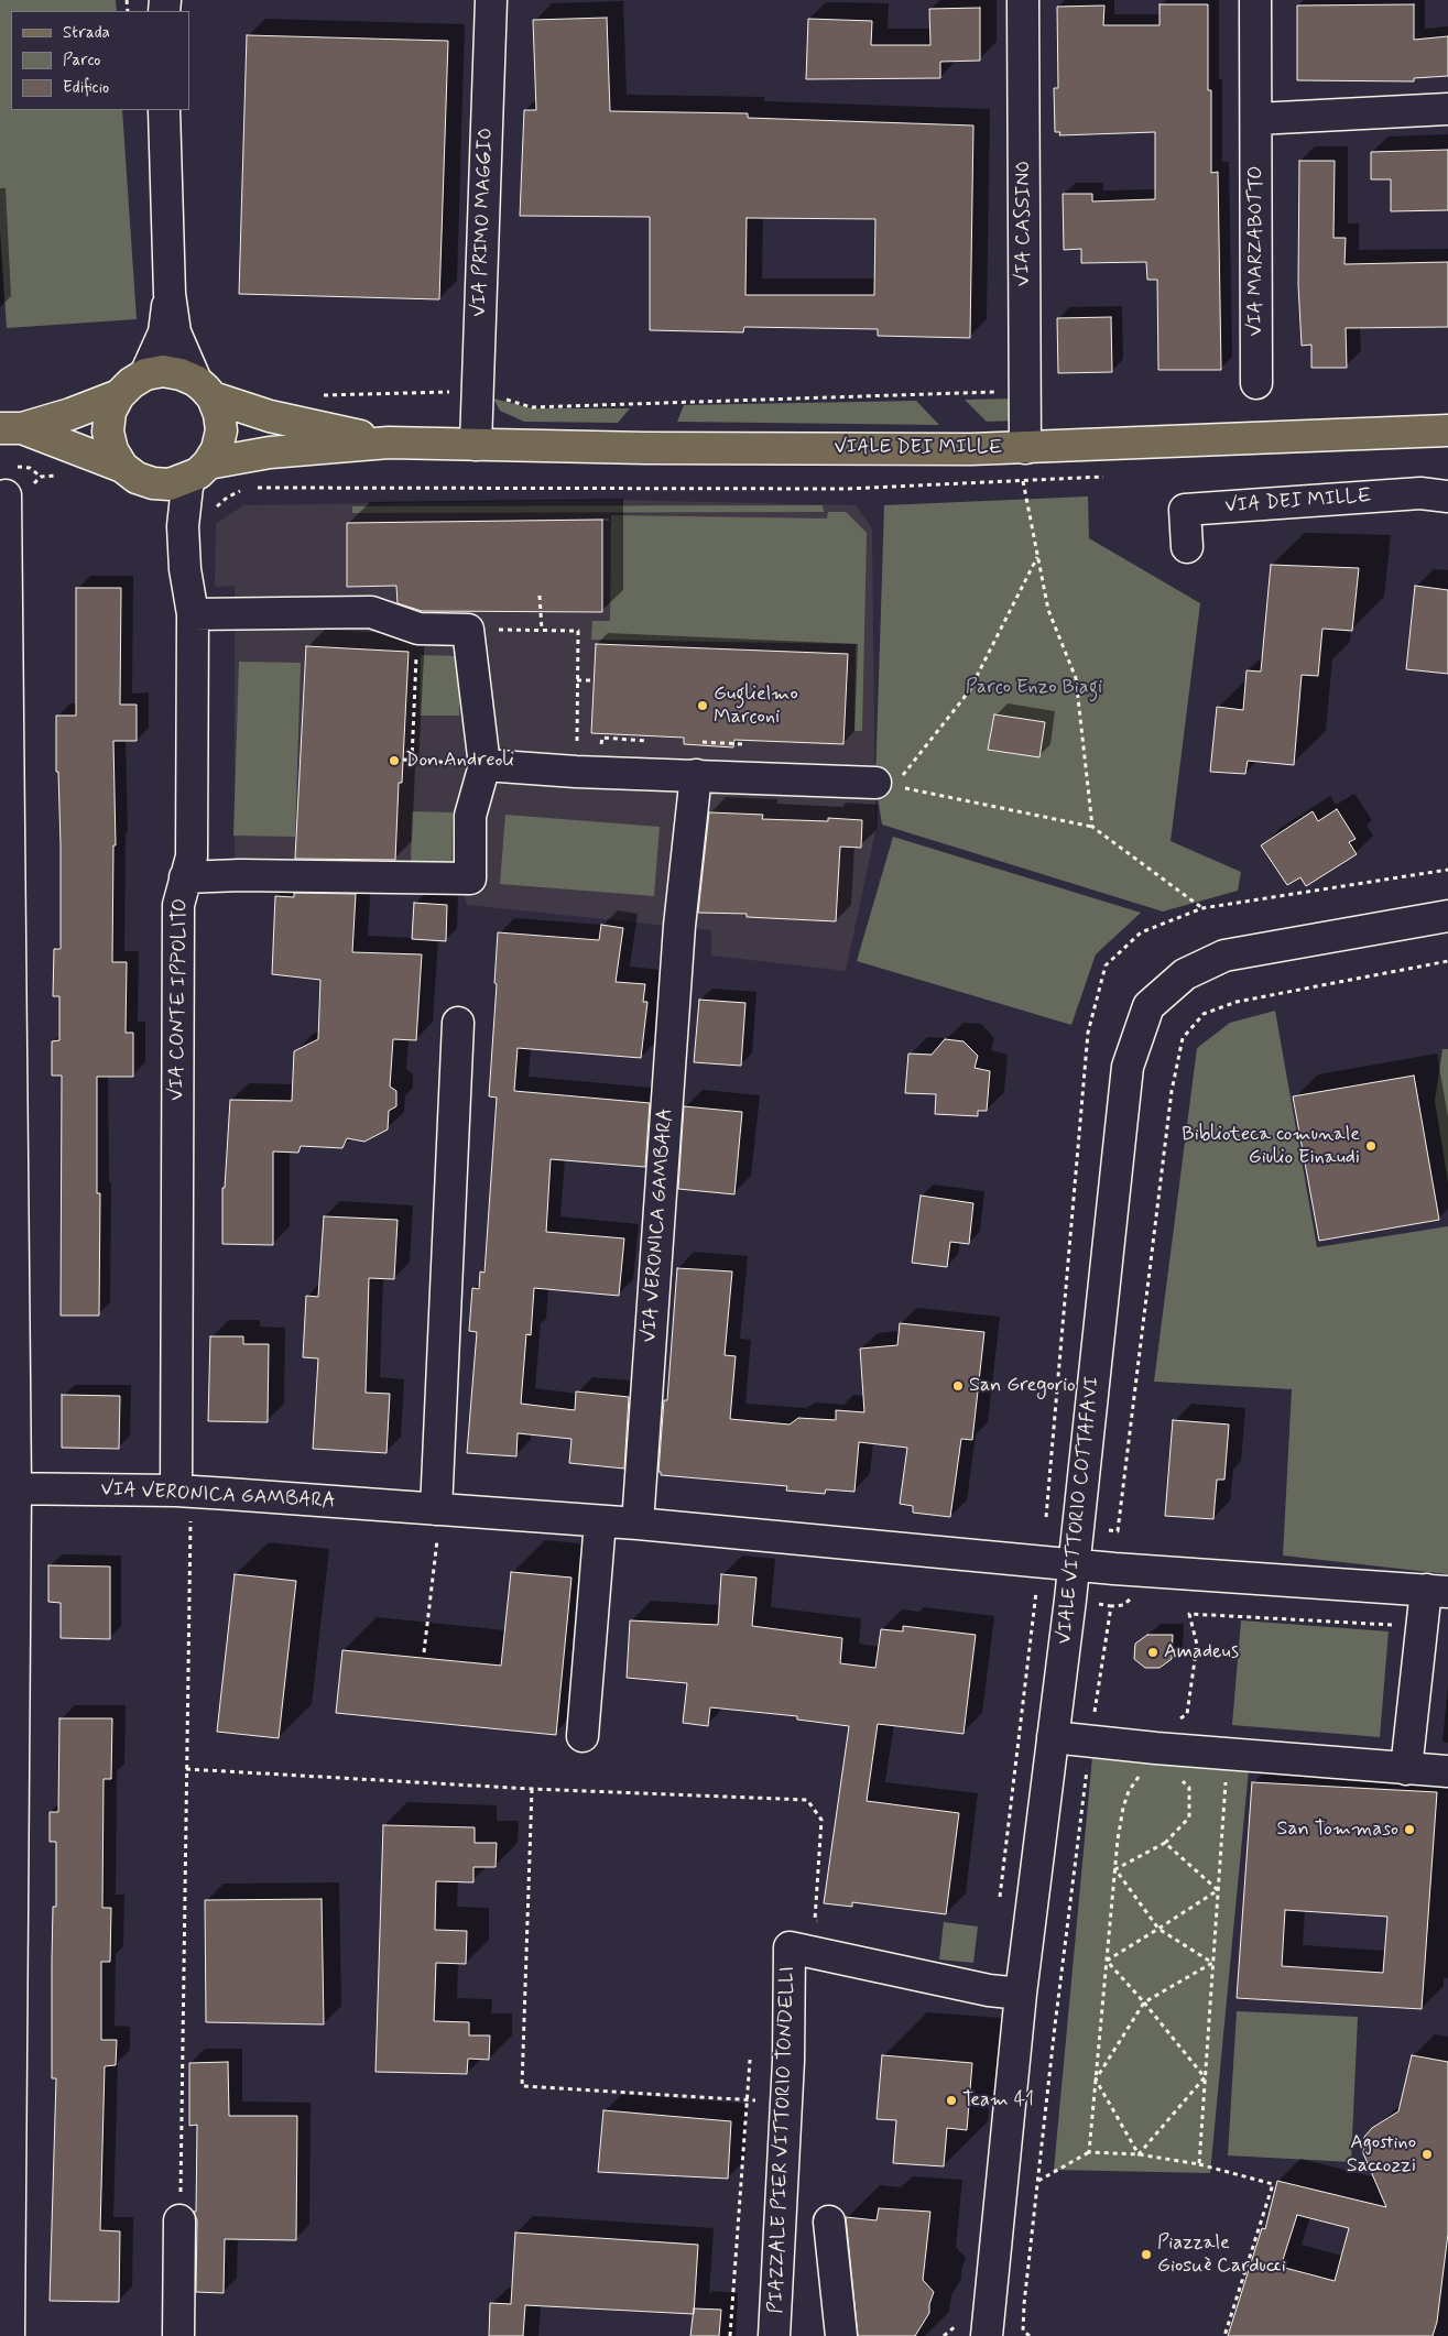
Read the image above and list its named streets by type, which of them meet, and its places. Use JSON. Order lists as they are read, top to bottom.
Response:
{
  "streets": {
    "main road": ["VIALE DEI MILLE"],
    "street": [
      "VIA PRIMO MAGGIO",
      "VIA CASSINO",
      "VIA MARZABOTTO",
      "VIA DEI MILLE",
      "VIA CONTE IPPOLITO",
      "VIA VERONICA GAMBARA",
      "VIALE VITTORIO COTTAFAVI",
      "PIAZZALE PIER VITTORIO TONDELLI"
    ]
  },
  "crossings": [
    ["VIA PRIMO MAGGIO", "VIALE DEI MILLE"],
    ["VIA CASSINO", "VIALE DEI MILLE"],
    ["VIALE DEI MILLE", "VIA CONTE IPPOLITO"],
    ["VIA CONTE IPPOLITO", "VIA VERONICA GAMBARA"],
    ["VIA VERONICA GAMBARA", "VIALE VITTORIO COTTAFAVI"],
    ["VIALE VITTORIO COTTAFAVI", "PIAZZALE PIER VITTORIO TONDELLI"]
  ],
  "parks": ["Parco Enzo Biagi"],
  "places": [
    "Guglielmo Marconi",
    "Don Andreoli",
    "Biblioteca comunale Giulio Einaudi",
    "San Gregorio",
    "Amadeus",
    "San Tommaso",
    "Team 41",
    "Agostino Saccozzi",
    "Piazzale Giosuè Carducci"
  ],
  "legend": ["Strada", "Parco", "Edificio"]
}
